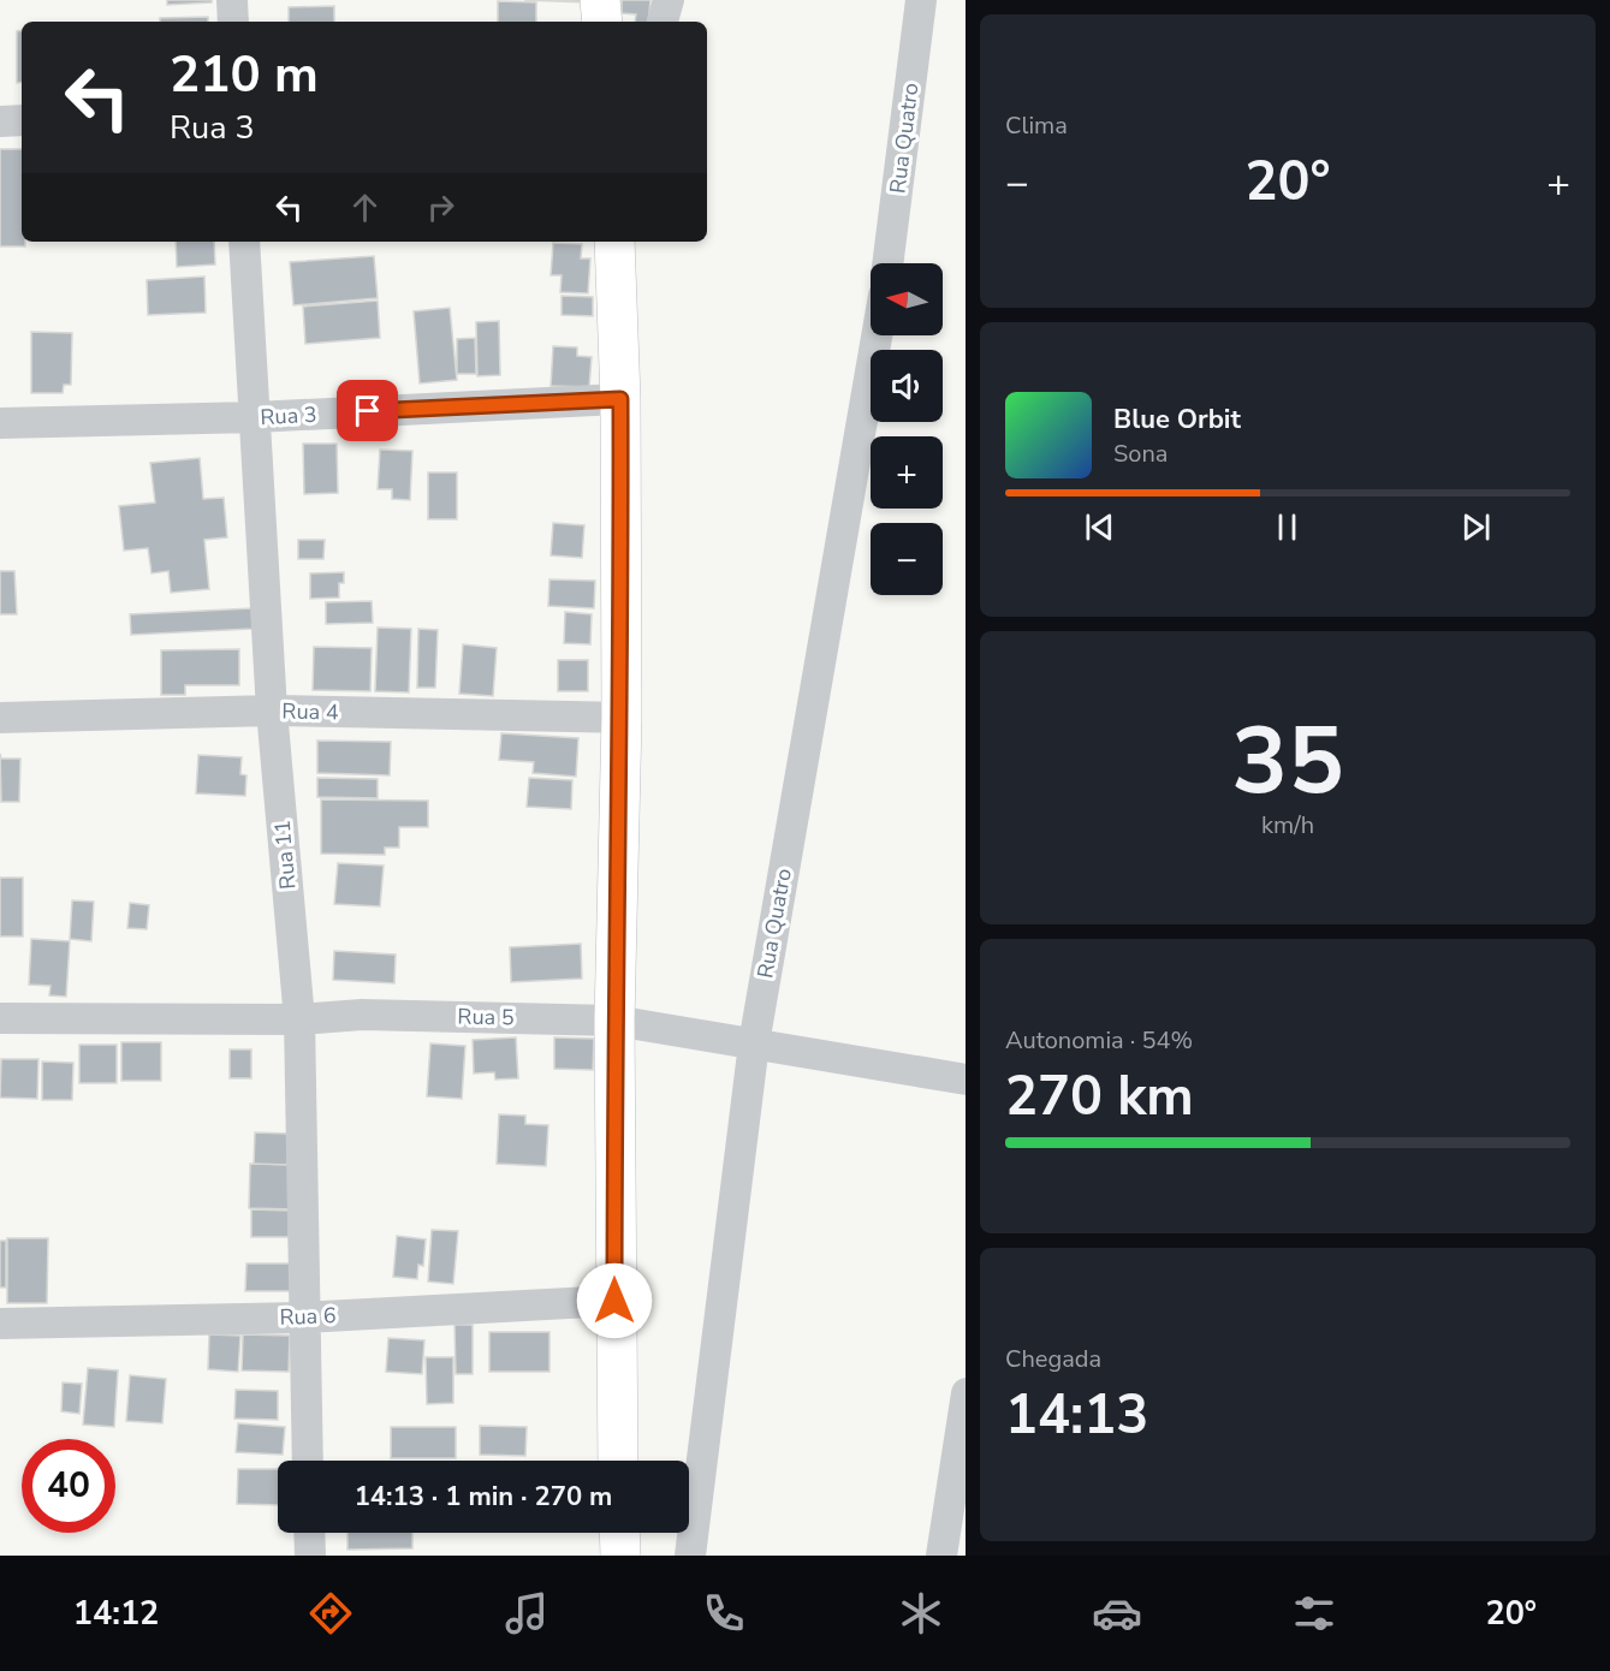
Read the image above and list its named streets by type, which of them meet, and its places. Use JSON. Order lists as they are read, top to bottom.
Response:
{
  "streets": {
    "street": [
      "Rua Quatro",
      "Rua 3",
      "Rua 4",
      "Rua 11",
      "Rua 5",
      "Rua 6"
    ]
  },
  "crossings": [
    ["Rua Quatro", "Rua 5"],
    ["Rua 3", "Rua 11"],
    ["Rua 4", "Rua 11"],
    ["Rua 11", "Rua 5"],
    ["Rua 11", "Rua 6"]
  ],
  "north": "left",
  "page": {
    "tile": [
      "Clima",
      ["35", "km/h"],
      ["Autonomia · 54%", "270 km"],
      ["Chegada", "14:13"]
    ],
    "turn": ["210 m", "Rua 3"],
    "heat": ["−", "20°", "+"],
    "map_buttons": ["+", "−"],
    "song": ["Blue Orbit", "Sona"],
    "limit": "40",
    "trip": "14:13 · 1 min · 270 m",
    "tabs": ["14:12", "20°"]
  }
}
